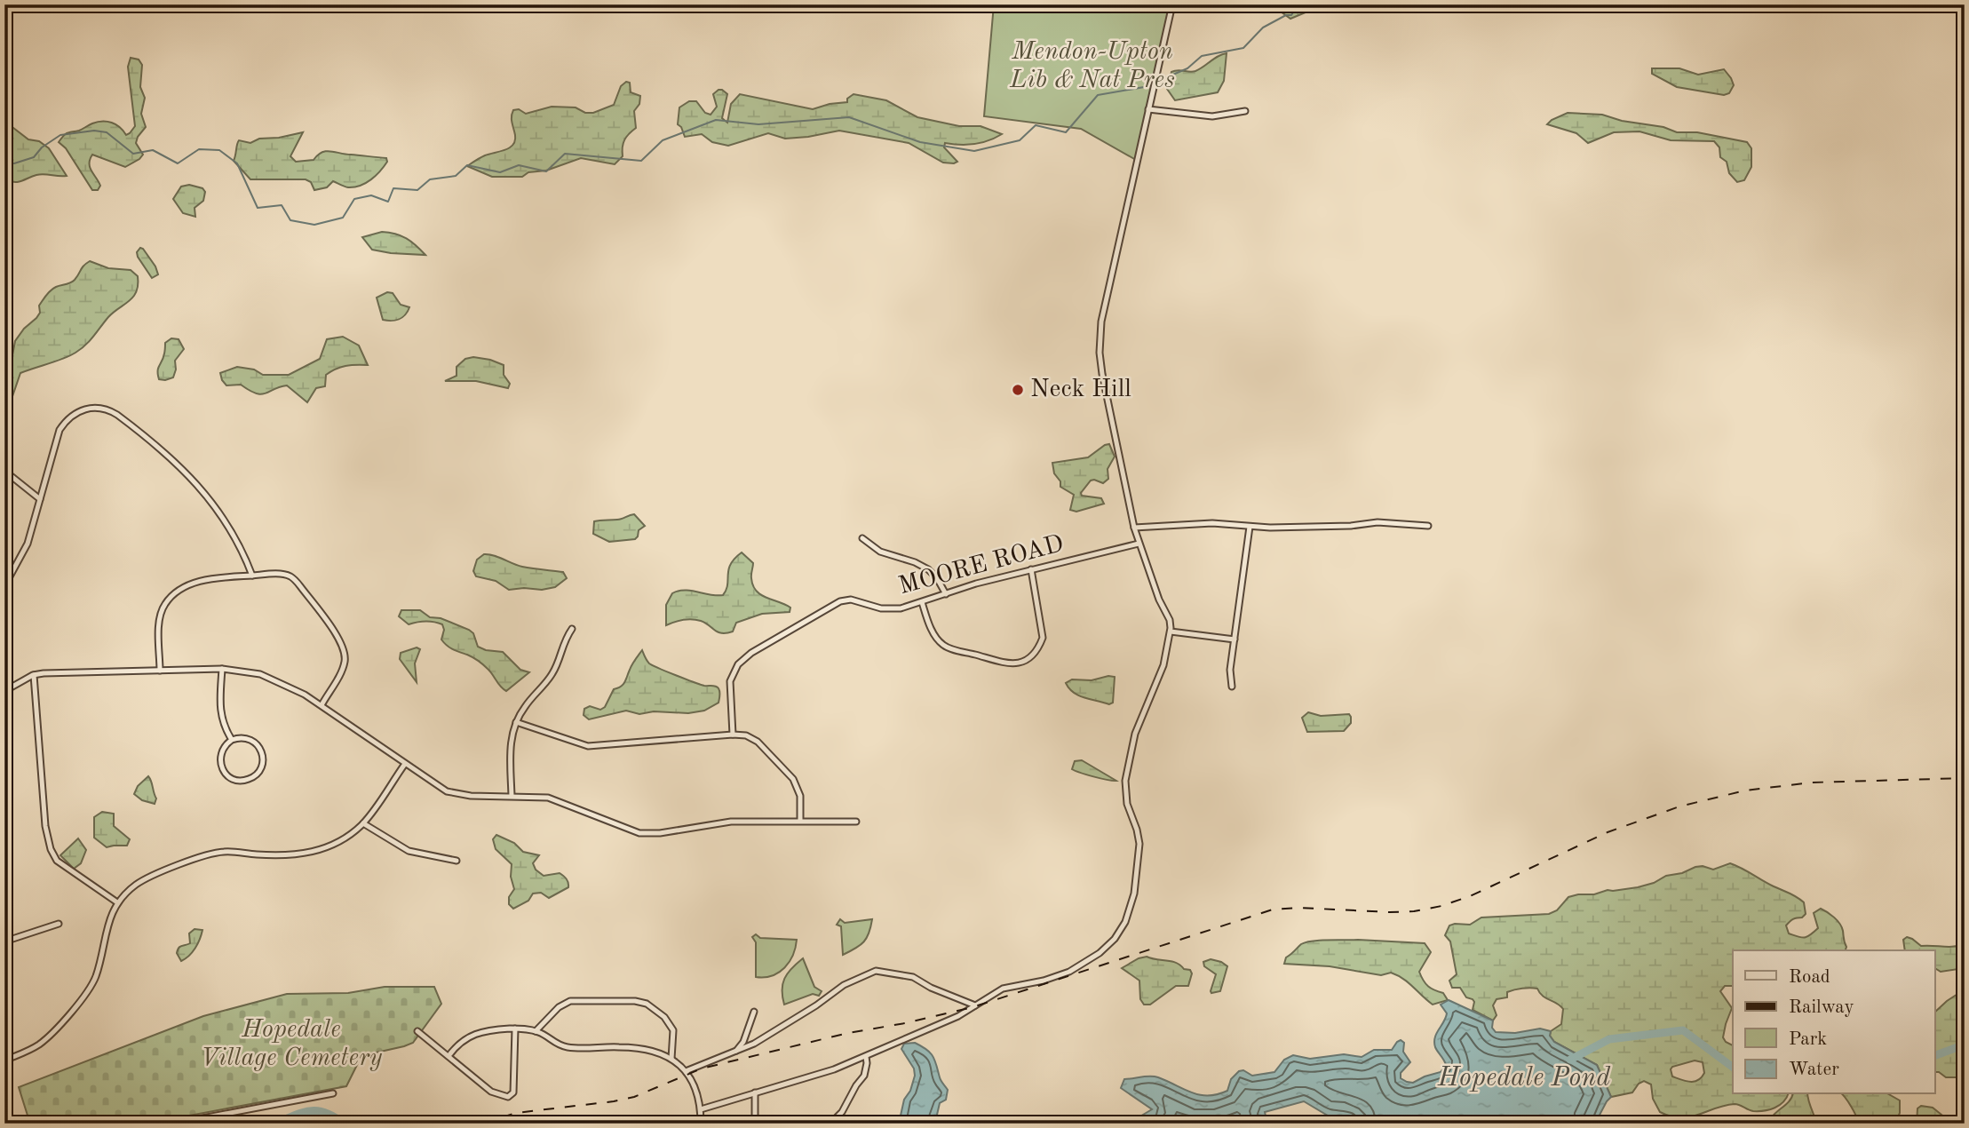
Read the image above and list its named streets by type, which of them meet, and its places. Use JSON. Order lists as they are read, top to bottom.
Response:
{
  "streets": {
    "street": ["MOORE ROAD"]
  },
  "water": ["Hopedale Pond"],
  "parks": ["Mendon-Upton Lib & Nat Pres", "Hopedale Village Cemetery"],
  "places": ["Neck Hill"],
  "legend": [
    "Road",
    "Railway",
    "Park",
    "Water"
  ]
}
